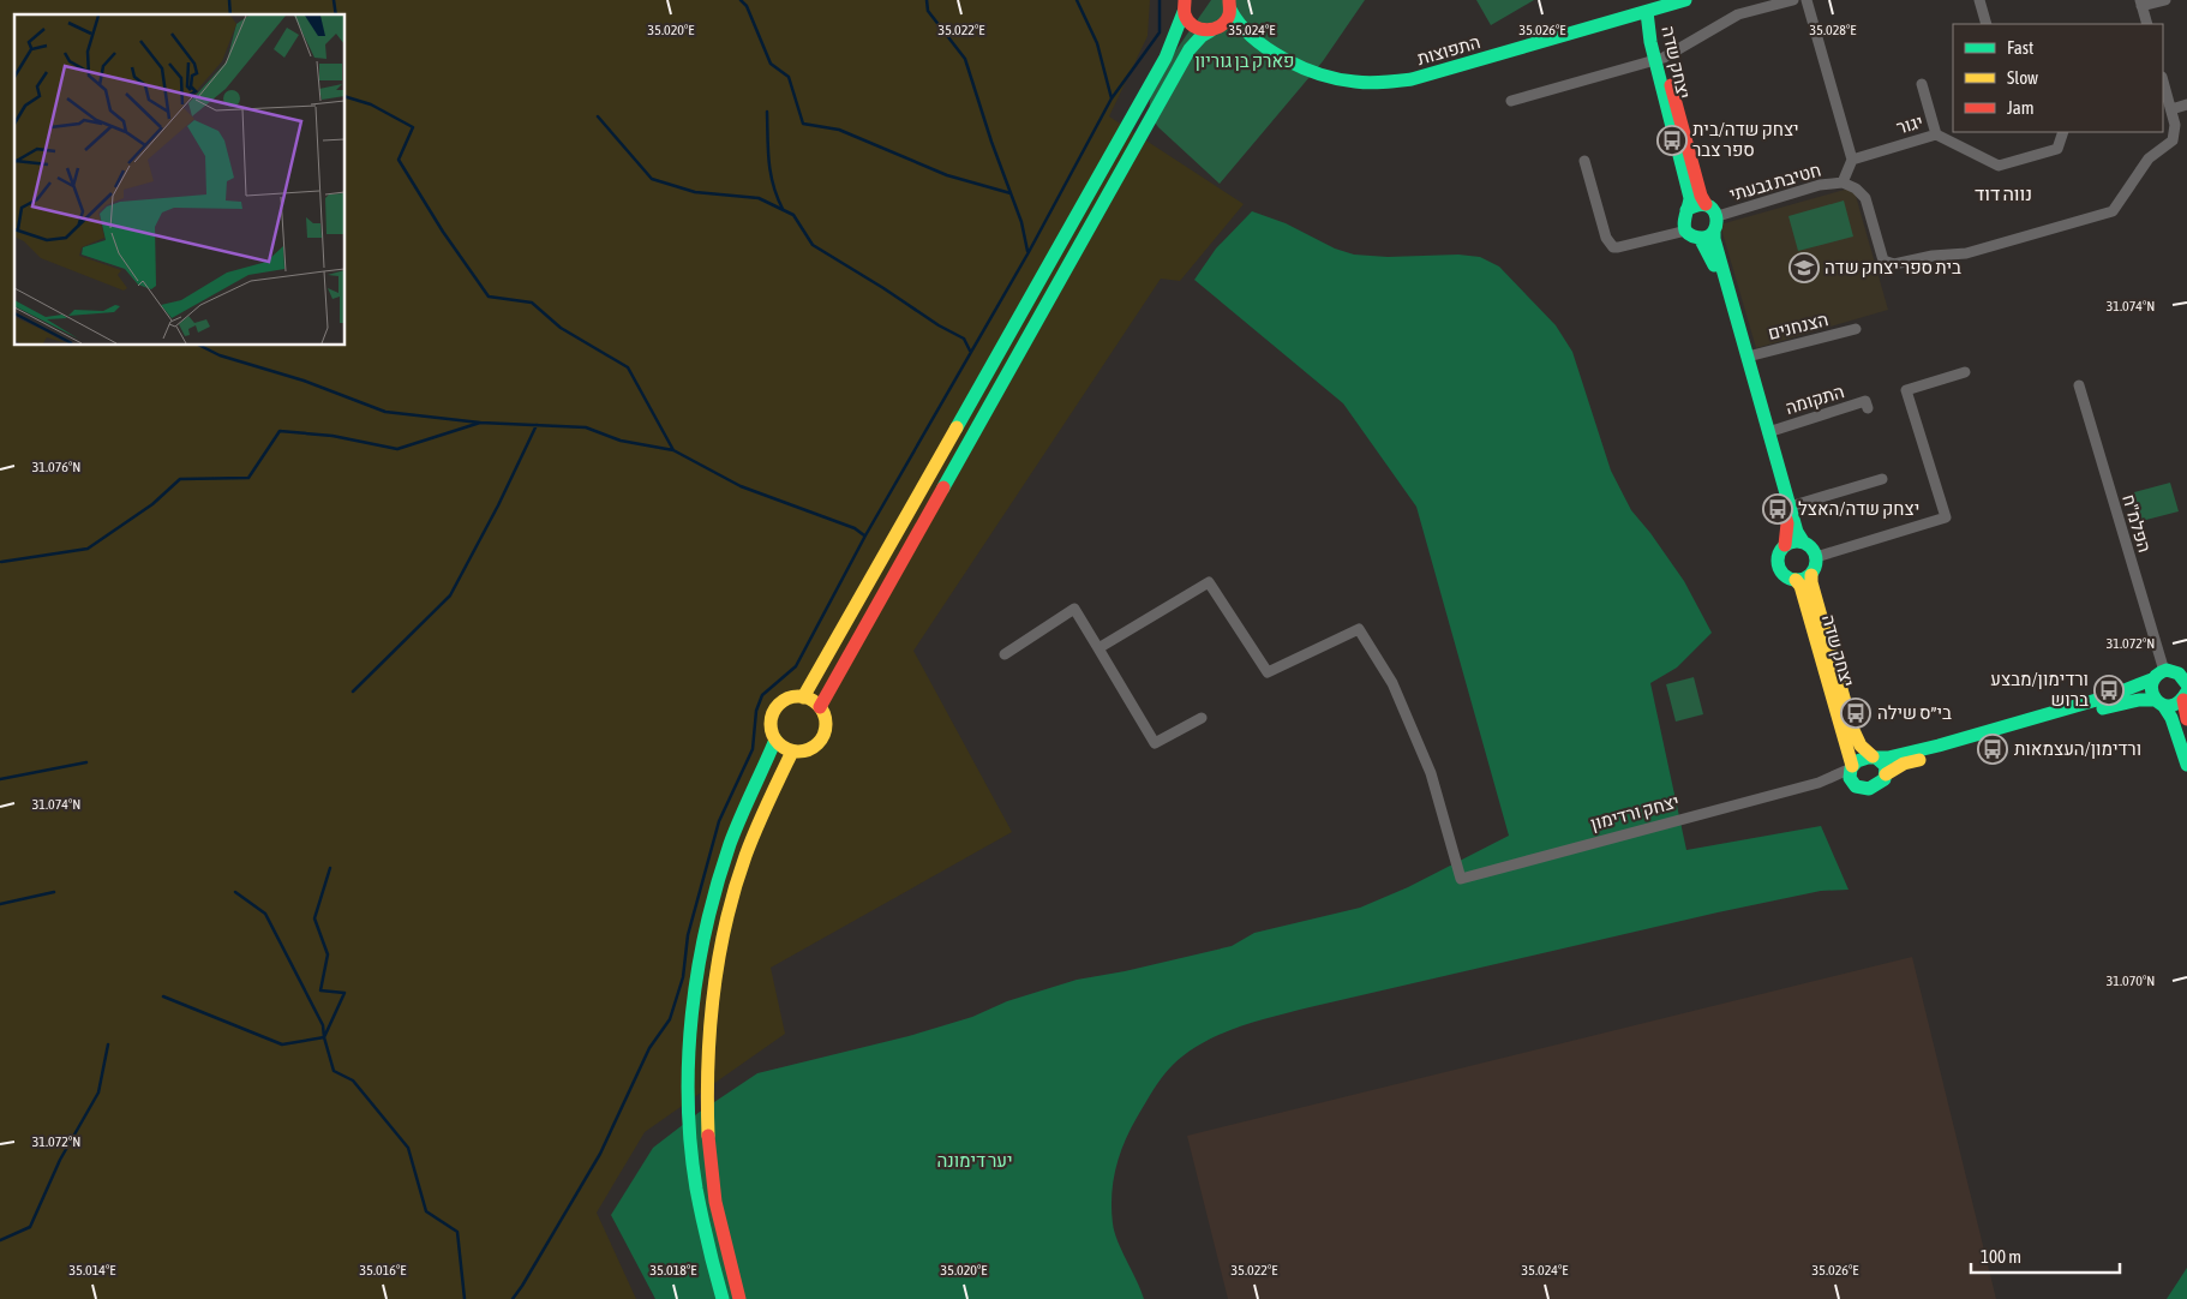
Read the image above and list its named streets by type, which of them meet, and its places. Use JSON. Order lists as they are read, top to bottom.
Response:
{
  "streets": {
    "main road": ["התפוצות", "יצחק שדה"],
    "street": [
      "יגור",
      "חטיבת גבעתי",
      "הצנחנים",
      "התקומה",
      "הפלמ\"ח",
      "יצחק ורדימון"
    ]
  },
  "crossings": [
    ["התפוצות", "יצחק שדה"],
    ["יצחק שדה", "חטיבת גבעתי"],
    ["יצחק שדה", "יצחק ורדימון"]
  ],
  "districts": ["נווה דוד"],
  "parks": ["פארק בן גוריון", "יער דימונה"],
  "places": {
    "bus stop": [
      "יצחק שדה/בית ספר צבר",
      "יצחק שדה/האצל",
      "ורדימון/מבצע ברוש",
      "בי״ס שילה",
      "ורדימון/העצמאות"
    ],
    "school or university": ["בית ספר יצחק שדה"]
  },
  "legend": ["Fast", "Slow", "Jam"],
  "scale_bar": "100 m",
  "coordinates": [
    "35.020°E",
    "35.022°E",
    "35.024°E",
    "35.026°E",
    "35.028°E",
    "31.074°N",
    "31.076°N",
    "31.072°N",
    "31.070°N",
    "35.014°E",
    "35.016°E",
    "35.018°E"
  ]
}
